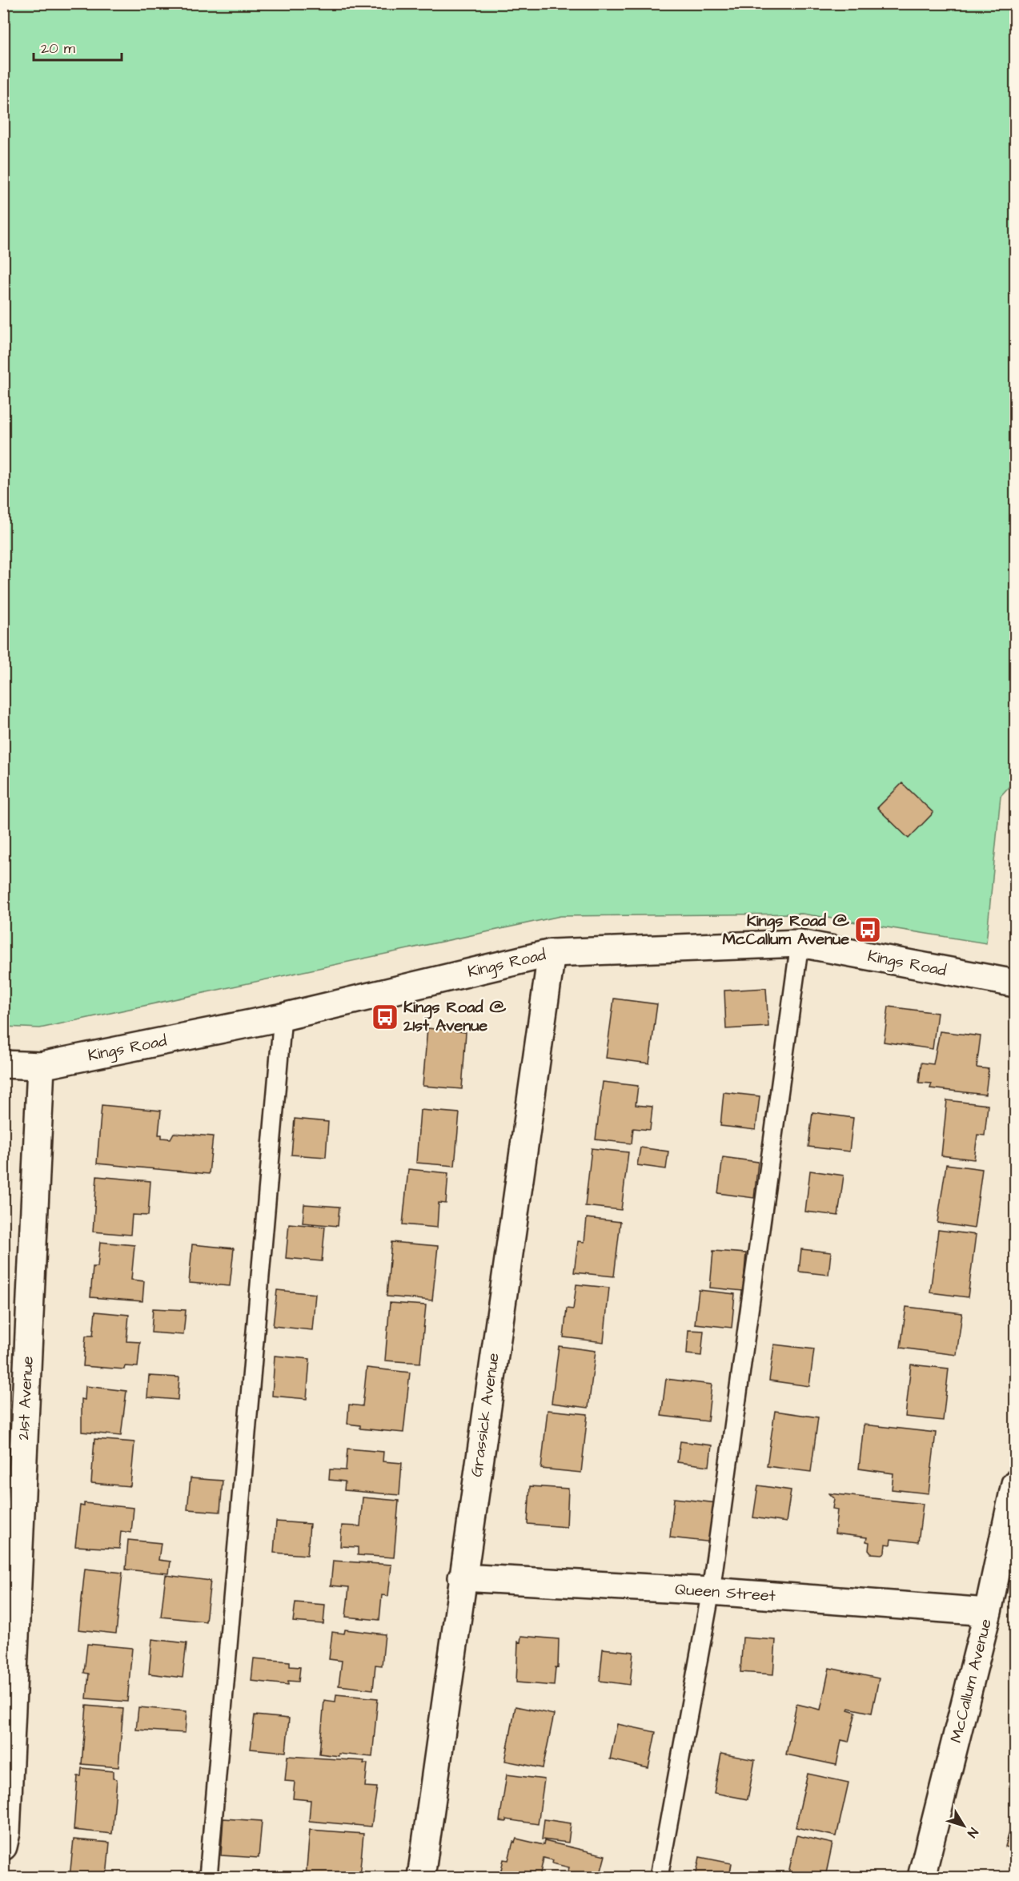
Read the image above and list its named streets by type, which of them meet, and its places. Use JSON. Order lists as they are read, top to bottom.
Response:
{
  "streets": {
    "street": [
      "Kings Road",
      "21st Avenue",
      "Grassick Avenue",
      "Queen Street",
      "McCallum Avenue"
    ]
  },
  "crossings": [
    ["Kings Road", "21st Avenue"],
    ["Kings Road", "Grassick Avenue"],
    ["Grassick Avenue", "Queen Street"],
    ["Queen Street", "McCallum Avenue"]
  ],
  "places": {
    "bus stop": ["Kings Road @ McCallum Avenue", "Kings Road @ 21st Avenue"]
  },
  "scale_bar": "20 m",
  "north": "bottom right"
}
